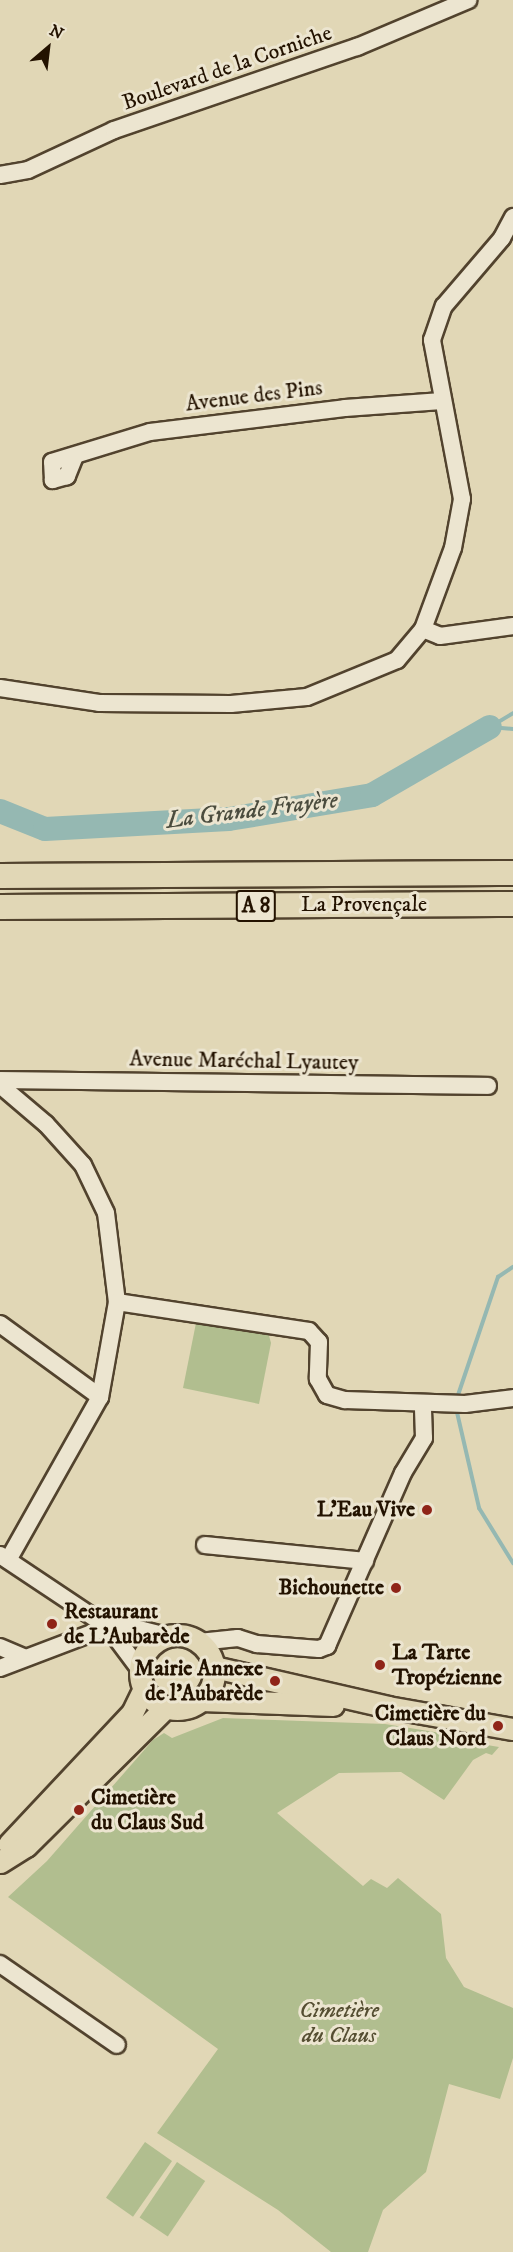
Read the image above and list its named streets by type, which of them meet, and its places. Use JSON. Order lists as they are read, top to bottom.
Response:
{
  "streets": {
    "highway": ["La Provençale", "A 8"],
    "street": ["Boulevard de la Corniche", "Avenue des Pins", "Avenue Maréchal Lyautey"]
  },
  "water": ["La Grande Frayère"],
  "parks": ["Cimetière du Claus"],
  "places": [
    "L'Eau Vive",
    "Bichounette",
    "Restaurant de L'Aubarède",
    "La Tarte Tropézienne",
    "Mairie Annexe de l'Aubarède",
    "Cimetière du Claus Nord",
    "Cimetière du Claus Sud"
  ],
  "north": "top right"
}
